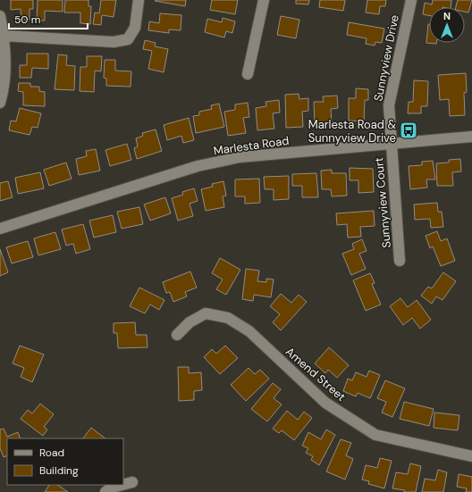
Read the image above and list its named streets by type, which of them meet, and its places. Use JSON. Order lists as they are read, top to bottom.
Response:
{
  "streets": {
    "street": [
      "Sunnyview Drive",
      "Marlesta Road",
      "Sunnyview Court",
      "Amend Street"
    ]
  },
  "crossings": [
    ["Sunnyview Drive", "Marlesta Road"],
    ["Sunnyview Drive", "Sunnyview Court"],
    ["Marlesta Road", "Sunnyview Court"]
  ],
  "places": {
    "bus stop": ["Marlesta Road & Sunnyview Drive"]
  },
  "legend": ["Road", "Building"],
  "scale_bar": "50 m",
  "north": "top"
}
